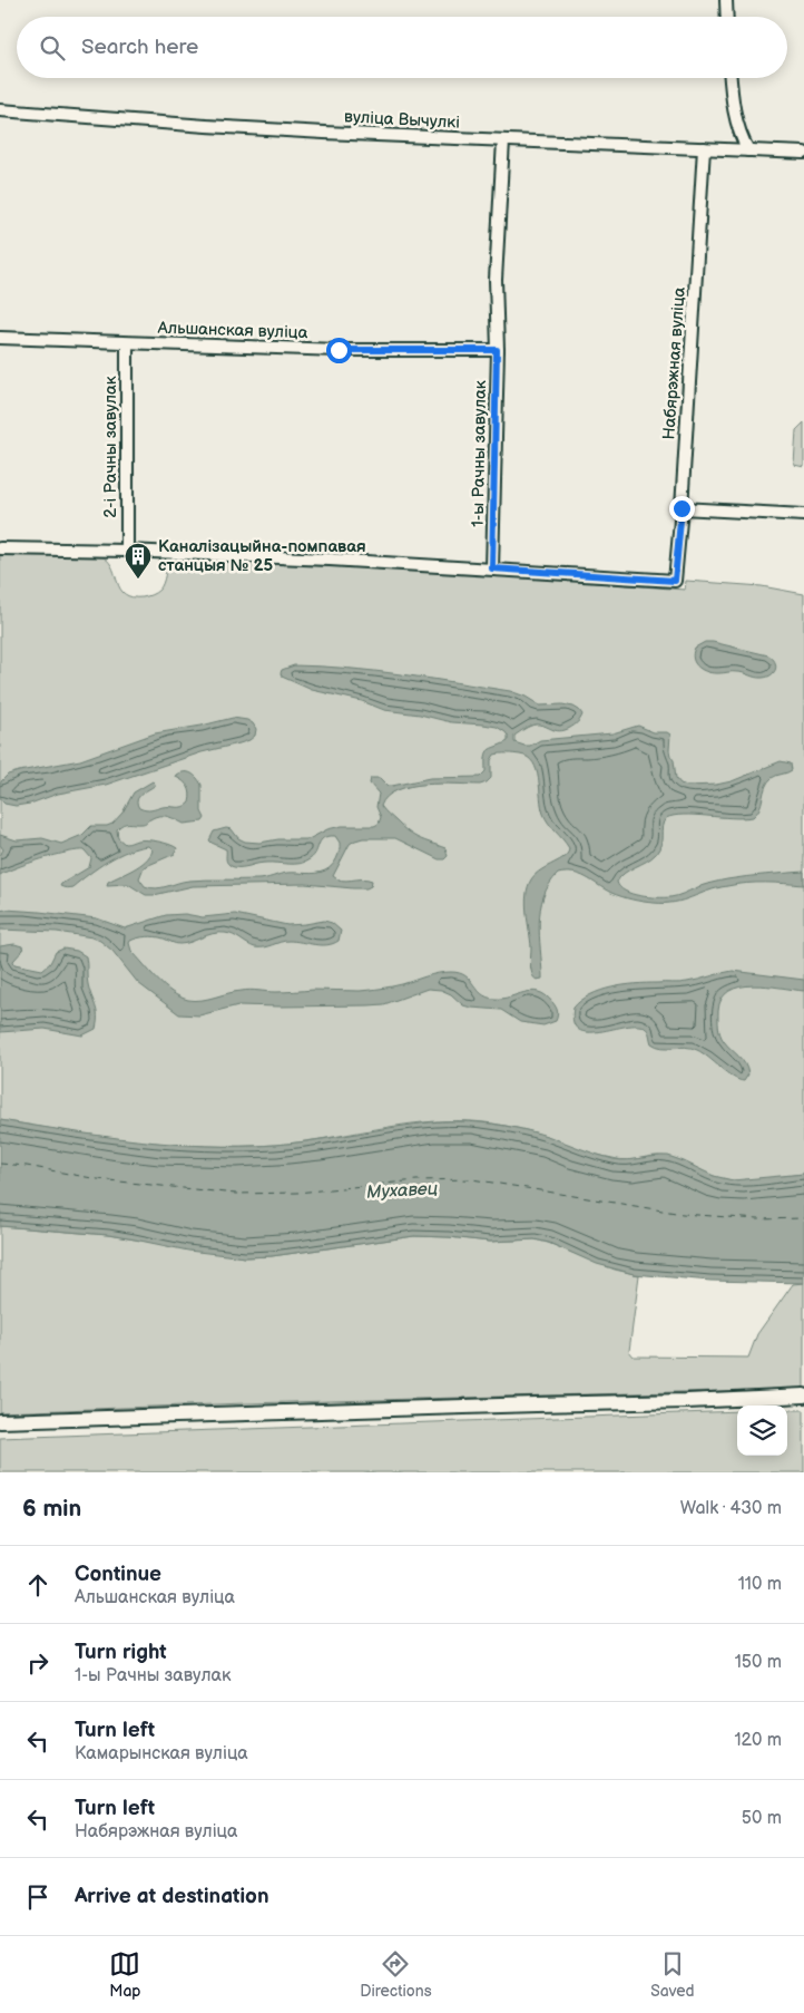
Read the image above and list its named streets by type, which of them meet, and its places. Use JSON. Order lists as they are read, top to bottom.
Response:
{
  "streets": {
    "street": [
      "вуліца Вычулкі",
      "Альшанская вуліца",
      "Набярэжная вуліца",
      "2-і Рачны завулак",
      "1-ы Рачны завулак"
    ]
  },
  "crossings": [
    ["вуліца Вычулкі", "Набярэжная вуліца"],
    ["вуліца Вычулкі", "1-ы Рачны завулак"],
    ["Альшанская вуліца", "2-і Рачны завулак"],
    ["Альшанская вуліца", "1-ы Рачны завулак"],
    ["Набярэжная вуліца", "1-ы Рачны завулак"]
  ],
  "water": ["Мухавец"],
  "places": {
    "building": ["Каналізацыйна-помпавая станцыя № 25"]
  },
  "page": {
    "search": "Search here",
    "heading": ["6 min", "Walk · 430 m"],
    "list": [
      ["Continue", "Альшанская вуліца", "110 m"],
      ["Turn right", "1-ы Рачны завулак", "150 m"],
      ["Turn left", "Камарынская вуліца", "120 m"],
      ["Turn left", "Набярэжная вуліца", "50 m"],
      "Arrive at destination"
    ],
    "nav": ["Map", "Directions", "Saved"]
  }
}
